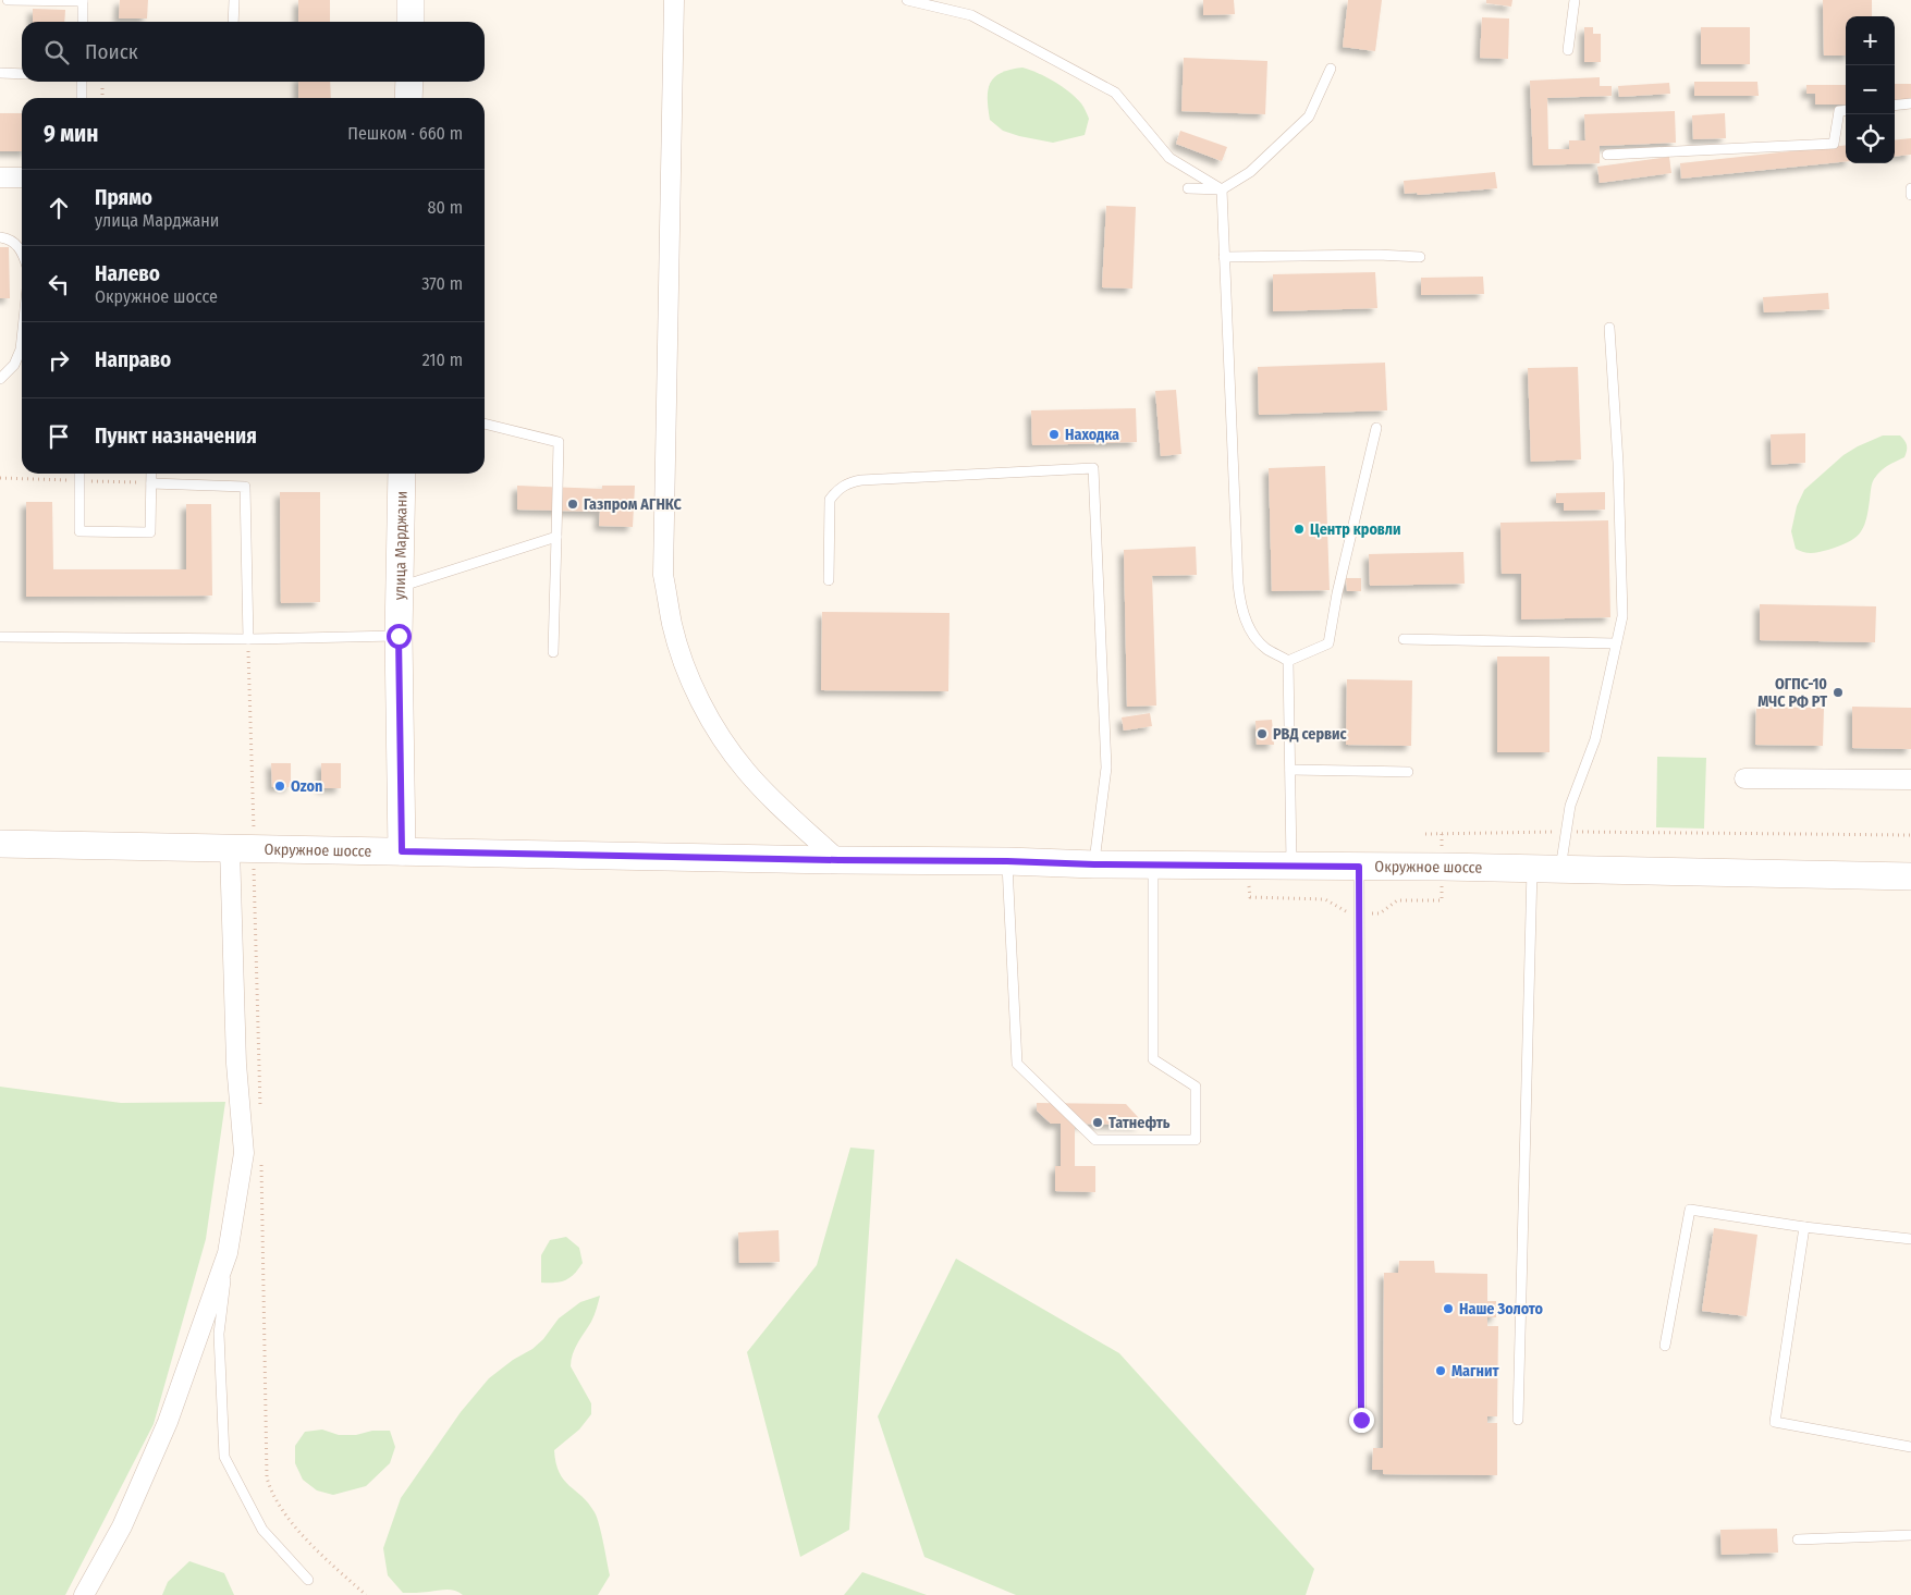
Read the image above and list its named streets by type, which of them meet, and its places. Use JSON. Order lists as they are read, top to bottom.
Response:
{
  "streets": {
    "street": ["улица Марджани", "Окружное шоссе"]
  },
  "crossings": [
    ["улица Марджани", "Окружное шоссе"]
  ],
  "places": [
    "Находка",
    "Газпром АГНКС",
    "Центр кровли",
    "ОГПС-10 МЧС РФ РТ",
    "РВД сервис",
    "Ozon",
    "Татнефть",
    "Наше Золото",
    "Магнит"
  ],
  "page": {
    "map_buttons": ["+", "−"],
    "search": "Поиск",
    "heading": ["9 мин", "Пешком · 660 m"],
    "list": [
      ["Прямо", "улица Марджани", "80 m"],
      ["Налево", "Окружное шоссе", "370 m"],
      ["Направо", "210 m"],
      "Пункт назначения"
    ]
  }
}
